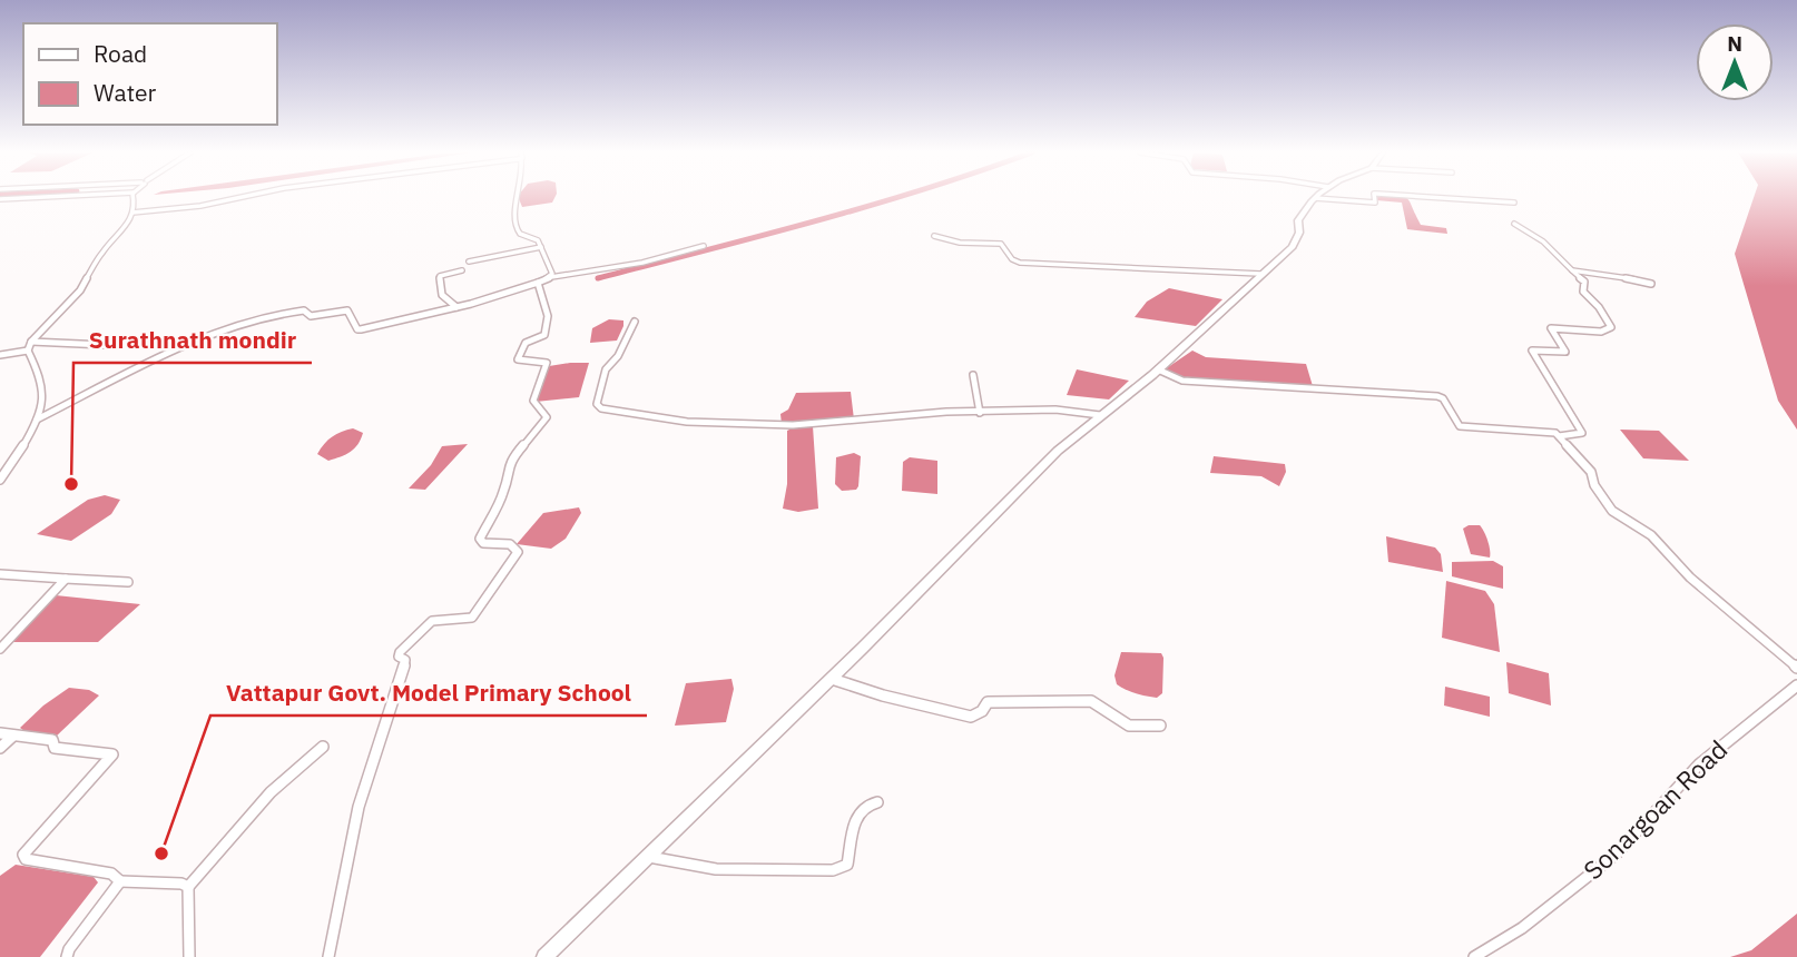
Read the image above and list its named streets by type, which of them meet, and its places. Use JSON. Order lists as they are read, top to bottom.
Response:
{
  "streets": {
    "street": ["Sonargoan Road"]
  },
  "places": ["Surathnath mondir", "Vattapur Govt. Model Primary School"],
  "legend": ["Road", "Water"],
  "north": "top"
}
